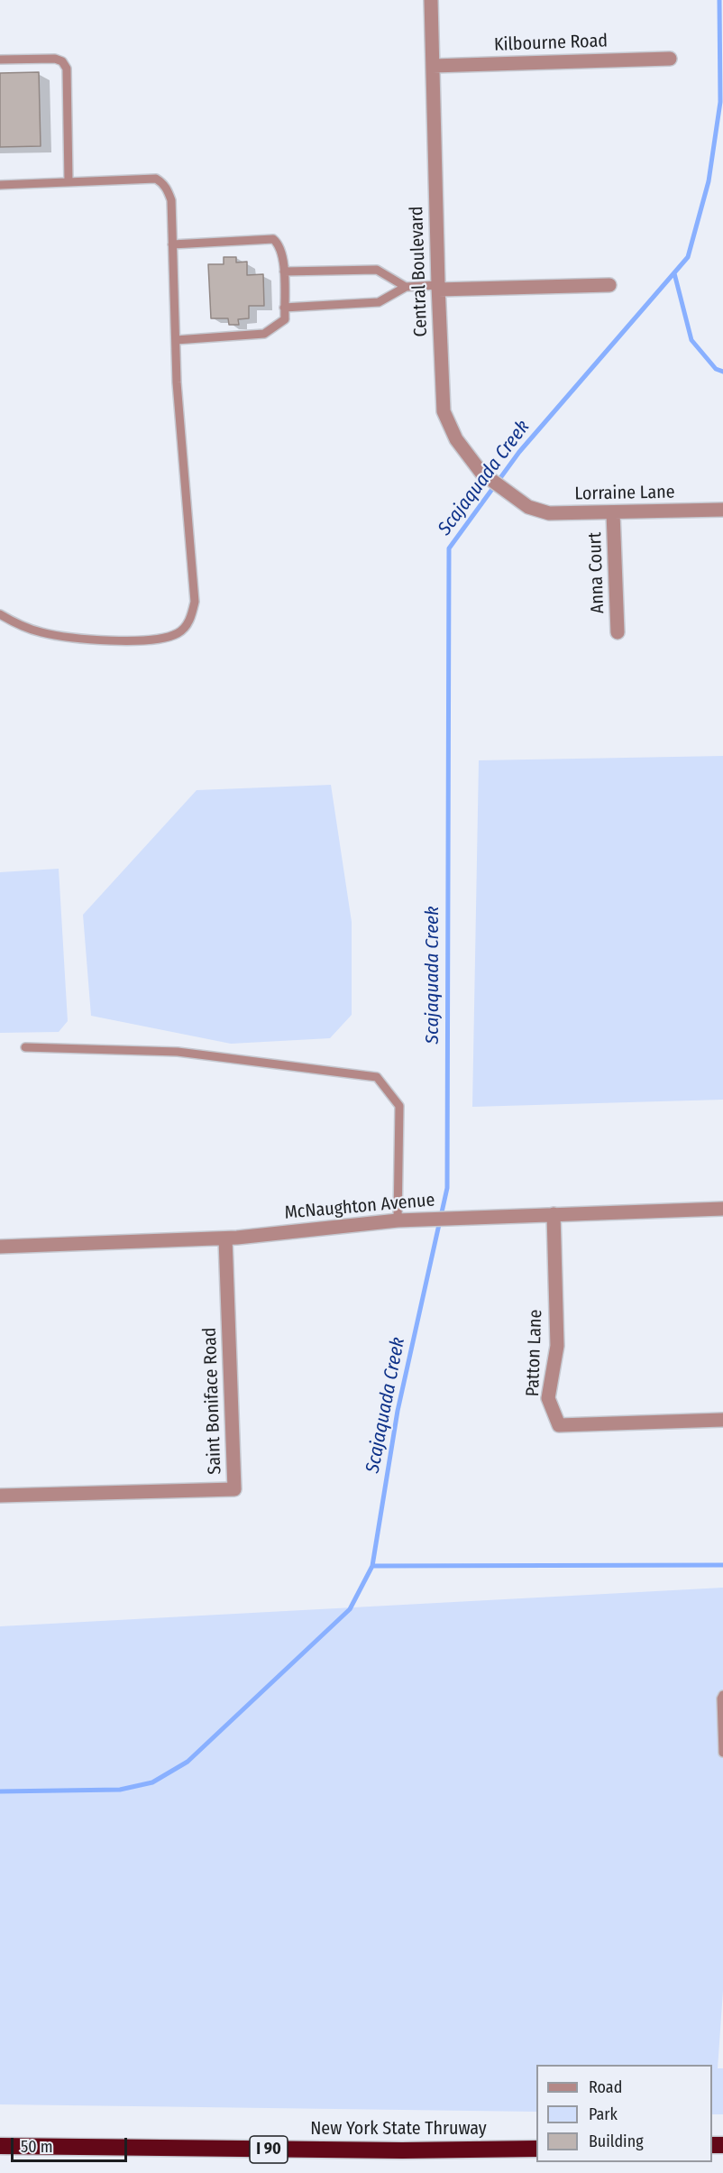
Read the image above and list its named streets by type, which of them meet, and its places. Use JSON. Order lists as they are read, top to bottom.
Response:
{
  "streets": {
    "highway": ["New York State Thruway", "I 90"],
    "street": [
      "Kilbourne Road",
      "Central Boulevard",
      "Lorraine Lane",
      "Anna Court",
      "McNaughton Avenue",
      "Patton Lane",
      "Saint Boniface Road"
    ]
  },
  "crossings": [
    ["Kilbourne Road", "Central Boulevard"],
    ["Central Boulevard", "Lorraine Lane"],
    ["Lorraine Lane", "Anna Court"],
    ["McNaughton Avenue", "Patton Lane"],
    ["McNaughton Avenue", "Saint Boniface Road"]
  ],
  "water": ["Scajaquada Creek"],
  "legend": ["Road", "Park", "Building"],
  "scale_bar": "50 m"
}
